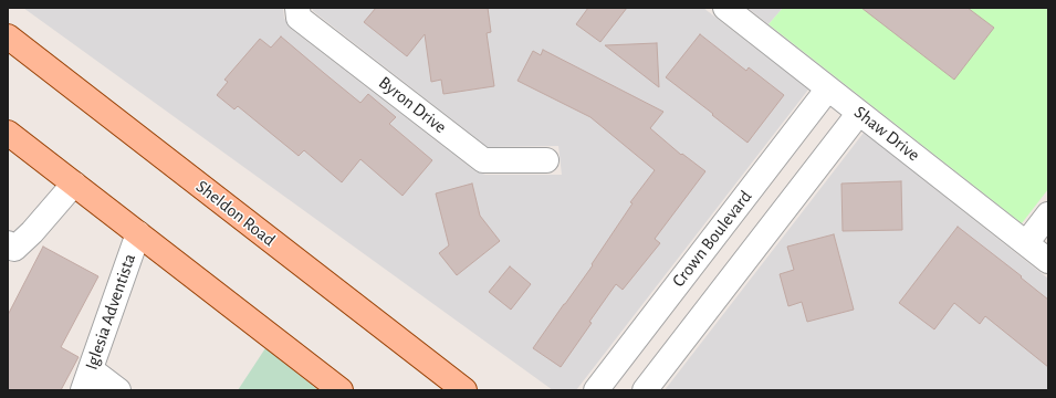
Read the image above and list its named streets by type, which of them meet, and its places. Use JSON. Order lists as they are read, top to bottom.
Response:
{
  "streets": {
    "main road": ["Sheldon Road"],
    "street": [
      "Byron Drive",
      "Shaw Drive",
      "Crown Boulevard",
      "Iglesia Adventista"
    ]
  },
  "crossings": [
    ["Shaw Drive", "Crown Boulevard"]
  ]
}
